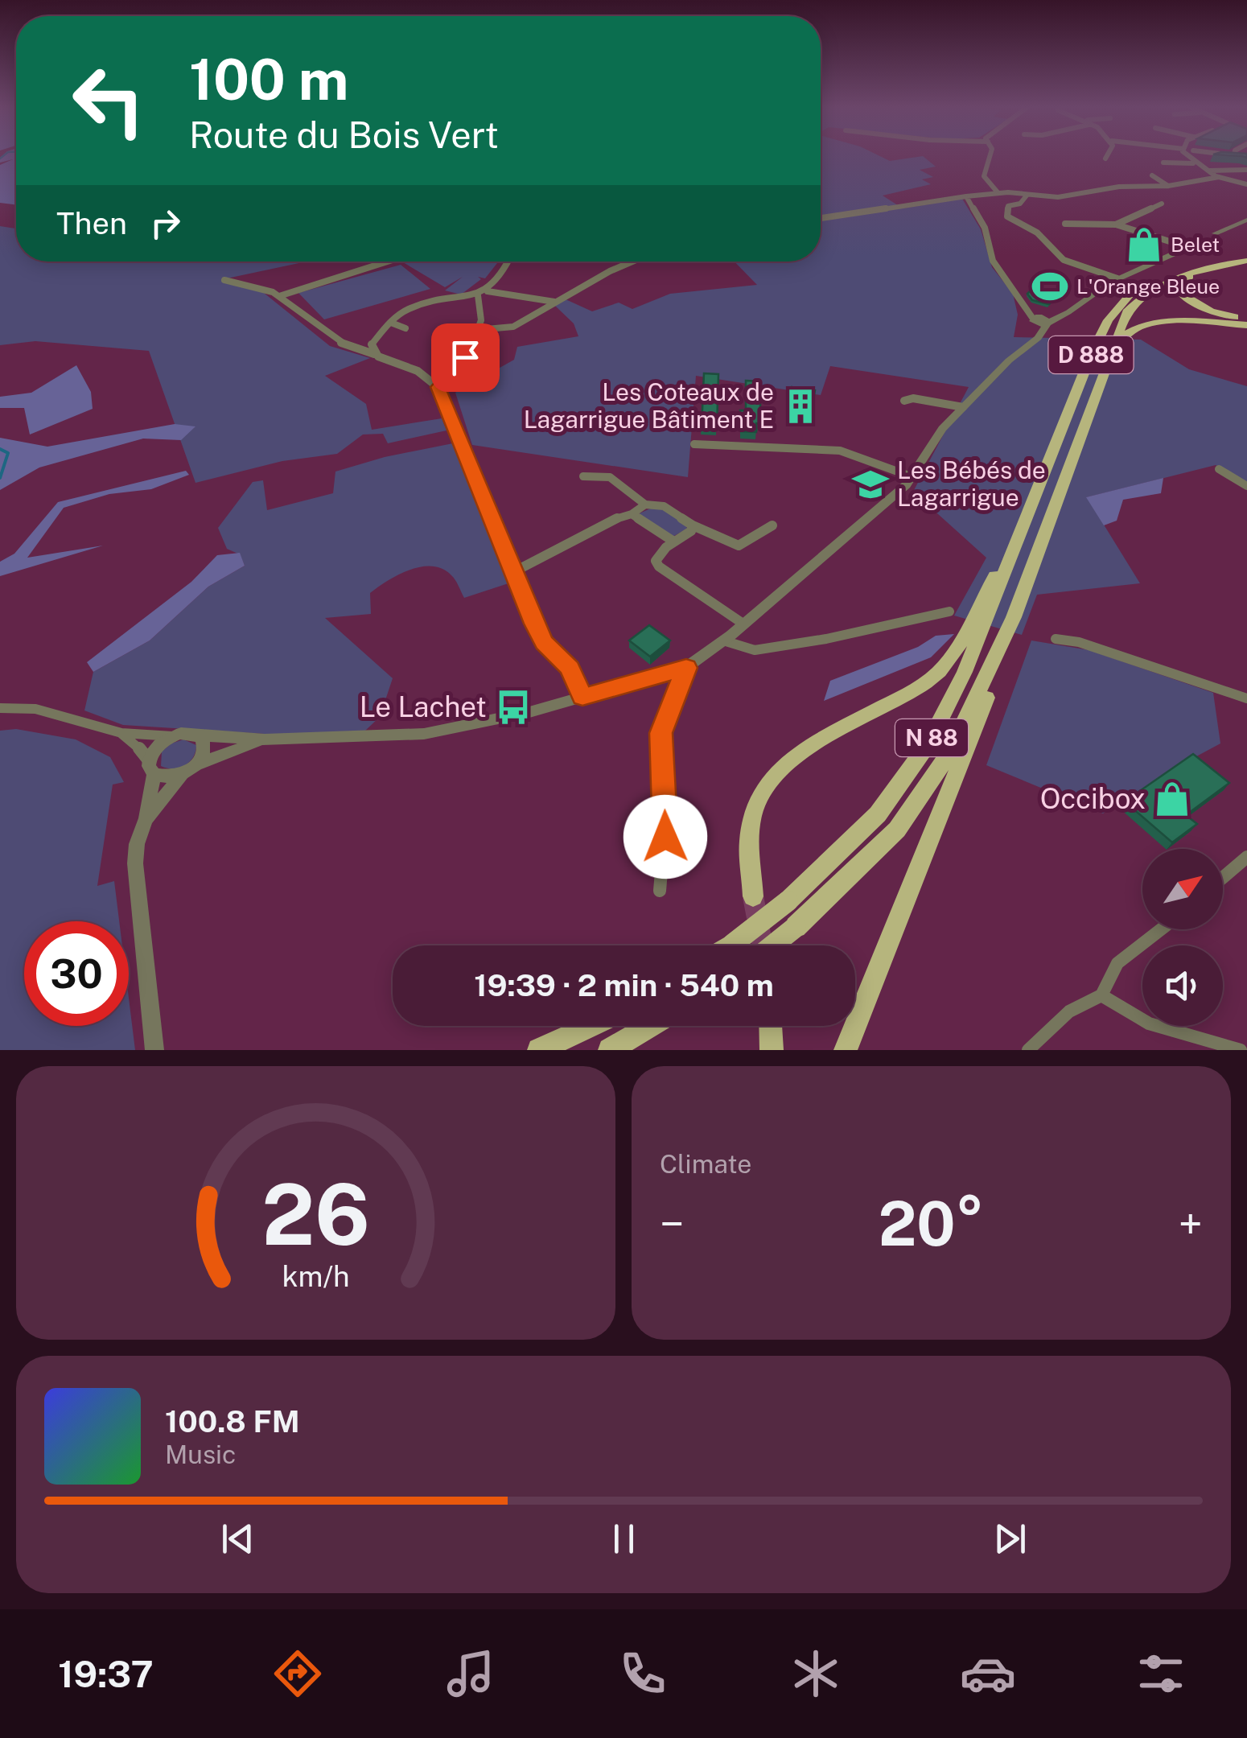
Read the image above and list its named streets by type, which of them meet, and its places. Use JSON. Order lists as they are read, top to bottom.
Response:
{
  "streets": {
    "highway": ["D 888", "N 88"]
  },
  "crossings": [
    ["D 888", "N 88"]
  ],
  "places": {
    "shop": ["Belet", "Occibox"],
    "sports": ["L'Orange Bleue"],
    "building": ["Les Coteaux de Lagarrigue Bâtiment E"],
    "school or university": ["Les Bébés de Lagarrigue"],
    "bus stop": ["Le Lachet"]
  },
  "north": "top right",
  "page": {
    "turn": ["100 m", "Route du Bois Vert"],
    "then": "Then",
    "limit": "30",
    "trip": "19:39 · 2 min · 540 m",
    "tile": "Climate",
    "heat": ["−", "20°", "+"],
    "song": ["100.8 FM", "Music"],
    "tabs": "19:37",
    "gauge": ["26", "km/h"]
  }
}
